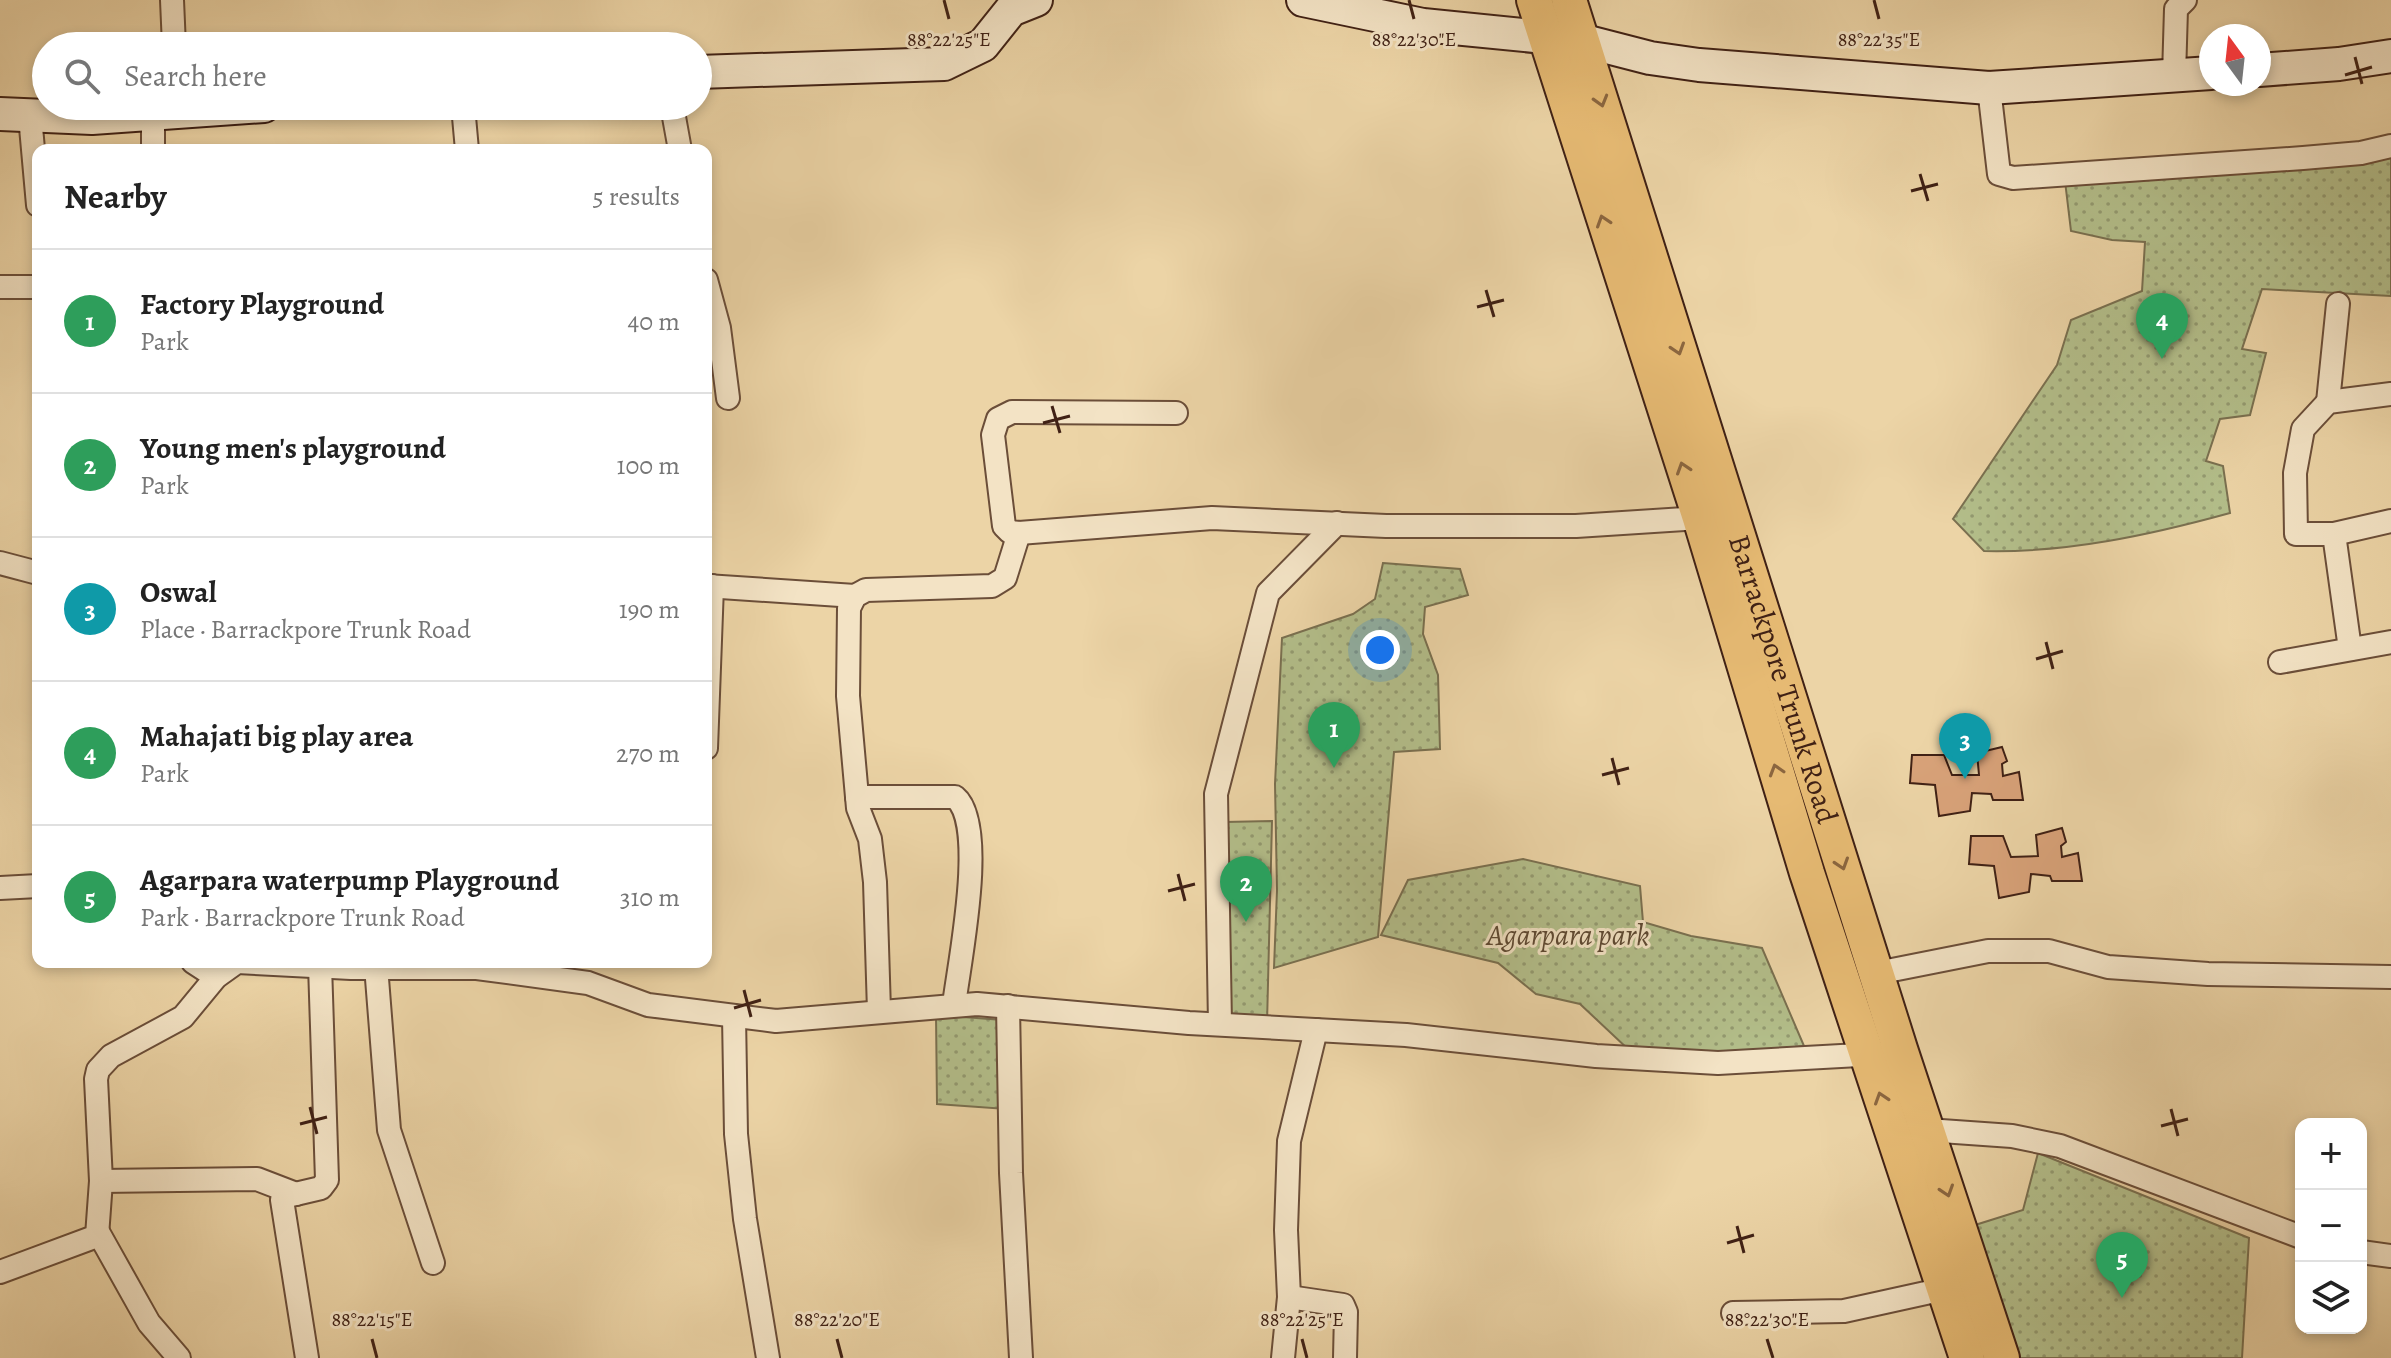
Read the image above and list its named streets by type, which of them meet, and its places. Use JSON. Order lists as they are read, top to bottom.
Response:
{
  "streets": {
    "main road": ["Barrackpore Trunk Road"]
  },
  "parks": ["Agarpara park"],
  "north": "top",
  "page": {
    "search": "Search here",
    "heading": ["Nearby", "5 results"],
    "list": [
      {
        "mark": "1",
        "name": "Factory Playground",
        "note": "Park",
        "value": "40 m"
      },
      {
        "mark": "2",
        "name": "Young men's playground",
        "note": "Park",
        "value": "100 m"
      },
      {
        "mark": "3",
        "name": "Oswal",
        "note": "Place · Barrackpore Trunk Road",
        "value": "190 m"
      },
      {
        "mark": "4",
        "name": "Mahajati big play area",
        "note": "Park",
        "value": "270 m"
      },
      {
        "mark": "5",
        "name": "Agarpara waterpump Playground",
        "note": "Park · Barrackpore Trunk Road",
        "value": "310 m"
      }
    ],
    "pins": [
      "4",
      "1",
      "3",
      "2",
      "5"
    ],
    "map_buttons": ["+", "−"]
  },
  "coordinates": [
    "88°22'25\"E",
    "88°22'30\"E",
    "88°22'35\"E",
    "88°22'15\"E",
    "88°22'20\"E"
  ]
}
